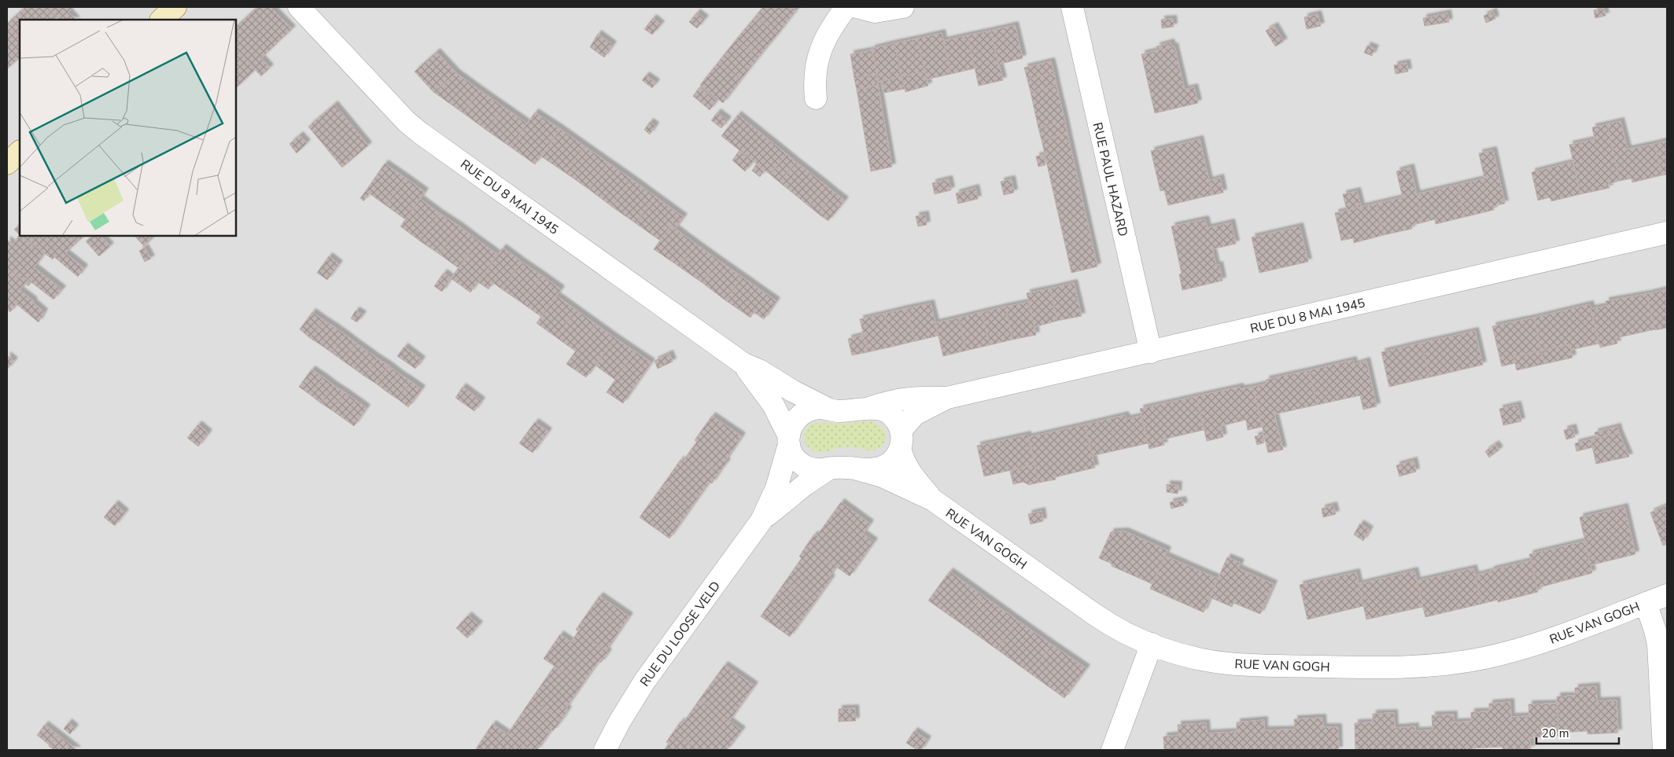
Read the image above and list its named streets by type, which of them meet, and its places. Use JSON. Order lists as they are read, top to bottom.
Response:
{
  "streets": {
    "street": [
      "RUE PAUL HAZARD",
      "RUE DU 8 MAI 1945",
      "RUE VAN GOGH",
      "RUE DU LOOSE VELD"
    ]
  },
  "crossings": [
    ["RUE PAUL HAZARD", "RUE DU 8 MAI 1945"],
    ["RUE DU 8 MAI 1945", "RUE VAN GOGH"],
    ["RUE DU 8 MAI 1945", "RUE DU LOOSE VELD"]
  ],
  "scale_bar": "20 m"
}
